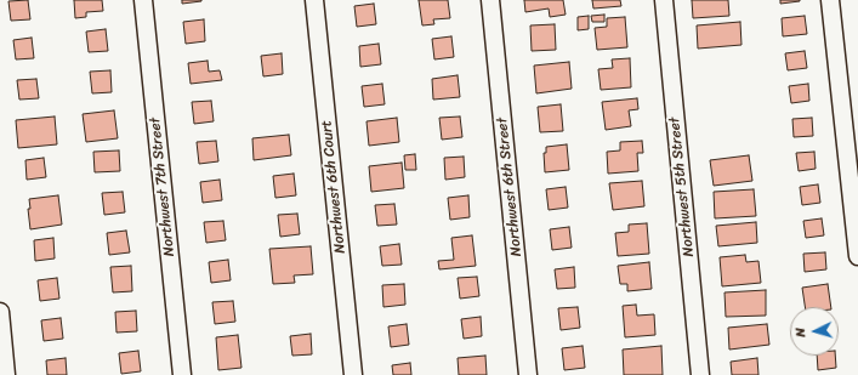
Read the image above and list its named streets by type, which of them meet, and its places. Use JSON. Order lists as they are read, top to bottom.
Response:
{
  "streets": {
    "street": [
      "Northwest 7th Street",
      "Northwest 6th Court",
      "Northwest 6th Street",
      "Northwest 5th Street"
    ]
  },
  "north": "left"
}
